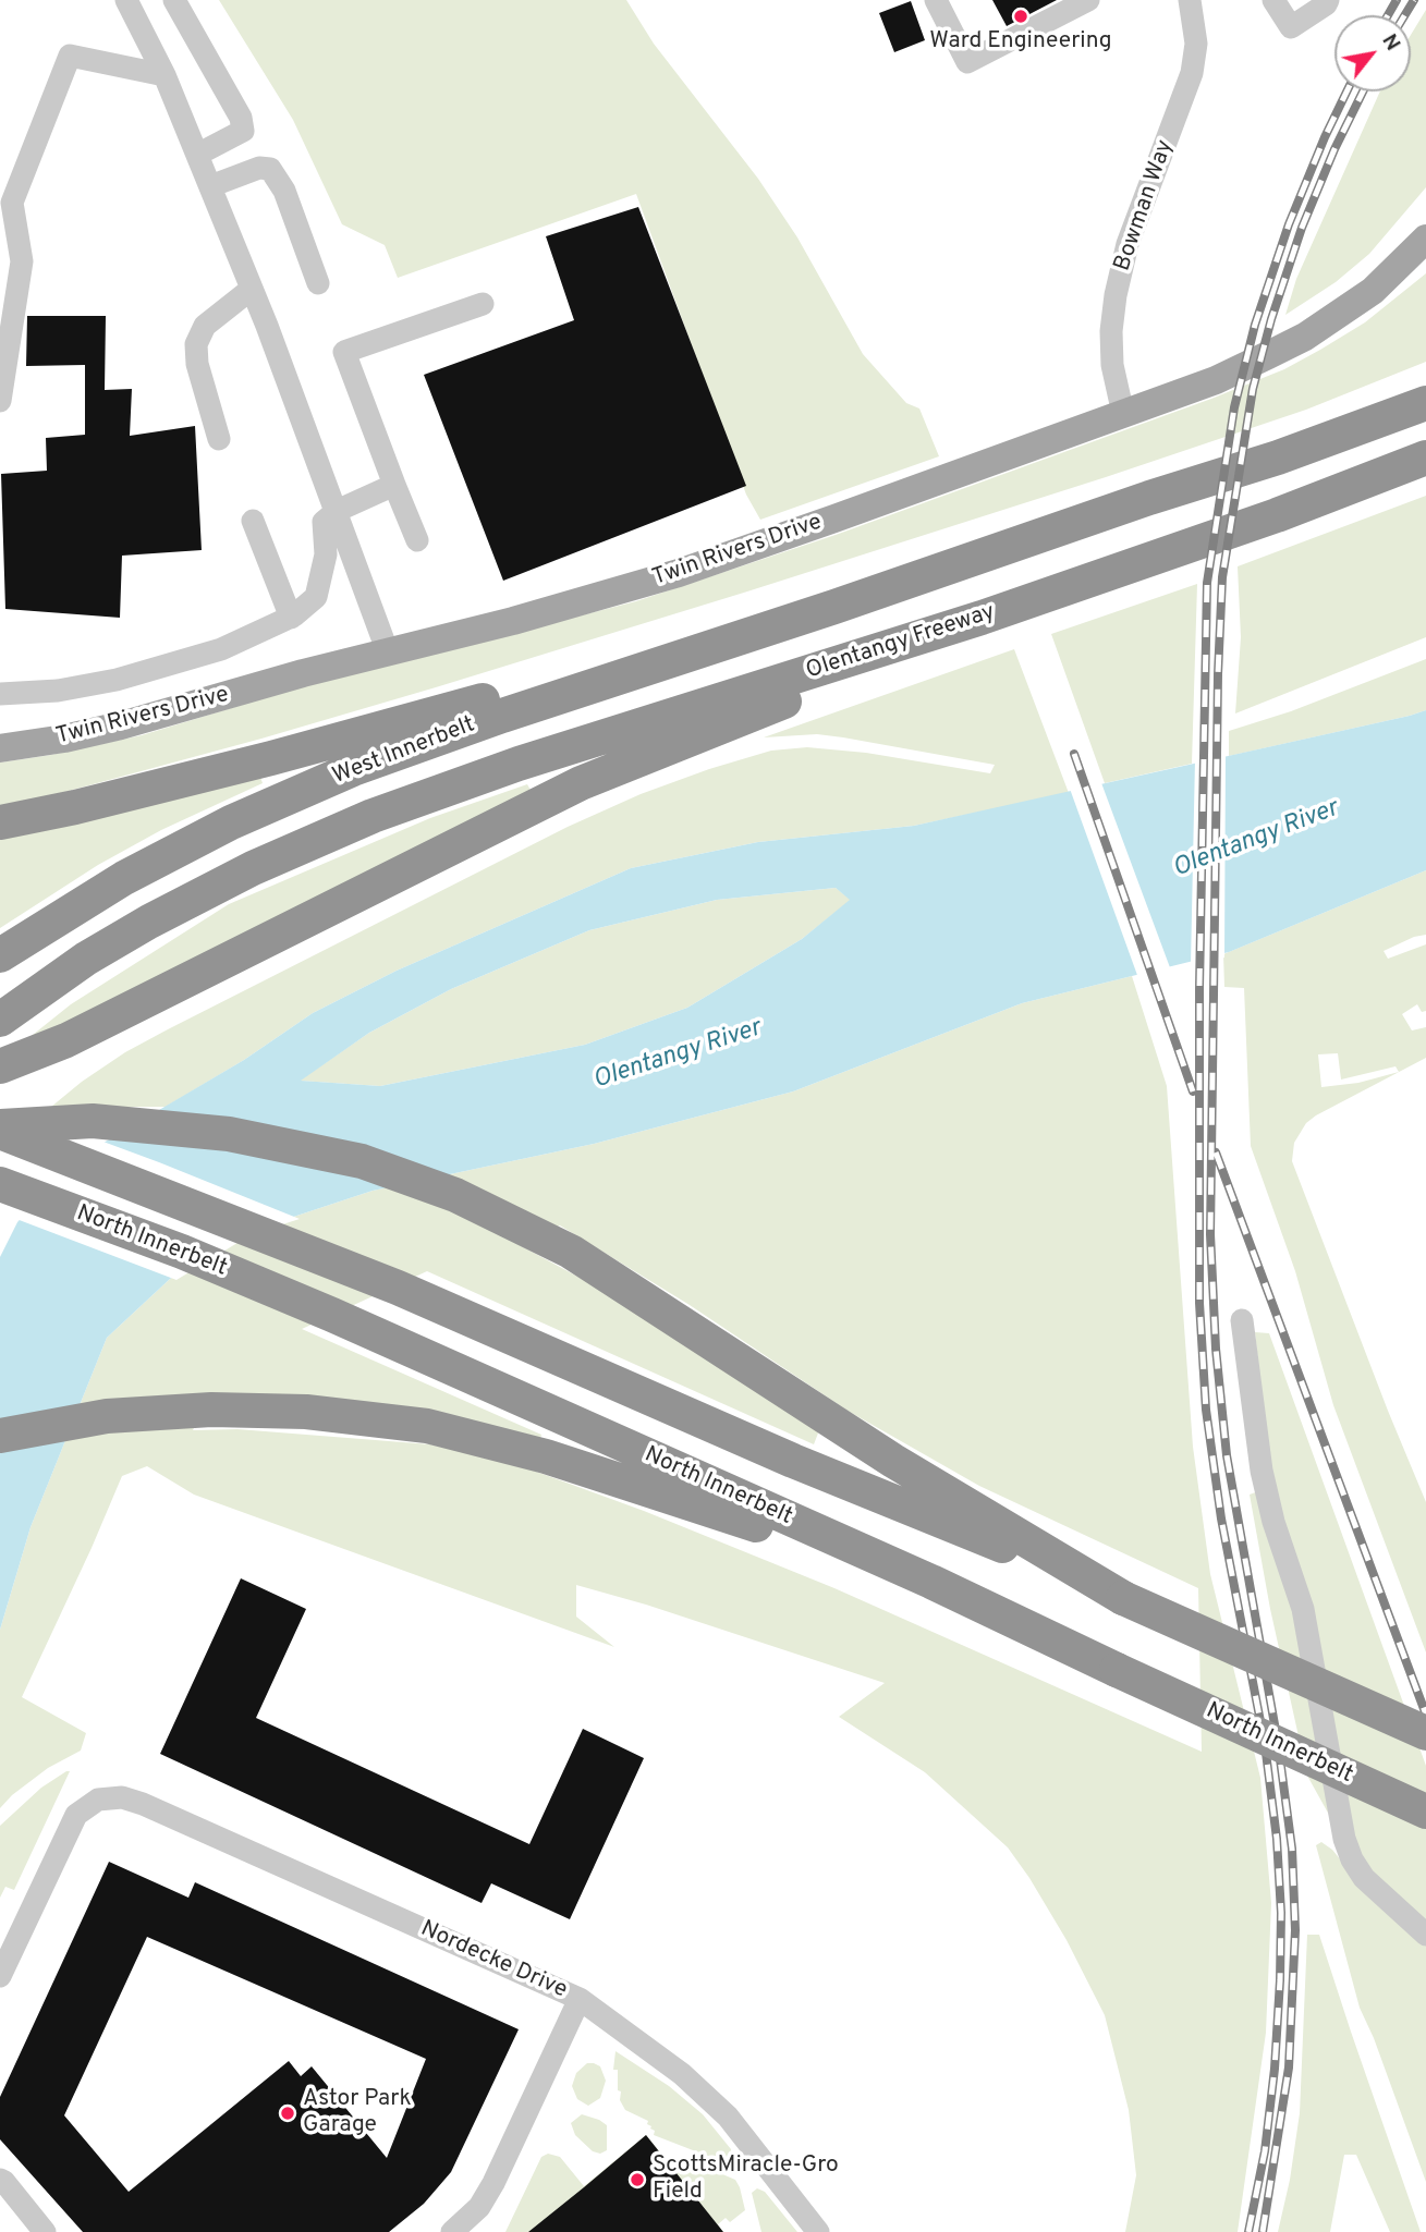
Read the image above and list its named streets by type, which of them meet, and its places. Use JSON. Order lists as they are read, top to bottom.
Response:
{
  "streets": {
    "highway": ["Olentangy Freeway", "West Innerbelt", "North Innerbelt"],
    "main road": ["Twin Rivers Drive"],
    "street": ["Bowman Way", "Nordecke Drive"]
  },
  "crossings": [
    ["Bowman Way", "Twin Rivers Drive"]
  ],
  "water": ["Olentangy River"],
  "places": ["Ward Engineering", "Astor Park Garage", "ScottsMiracle-Gro Field"],
  "north": "top right"
}
